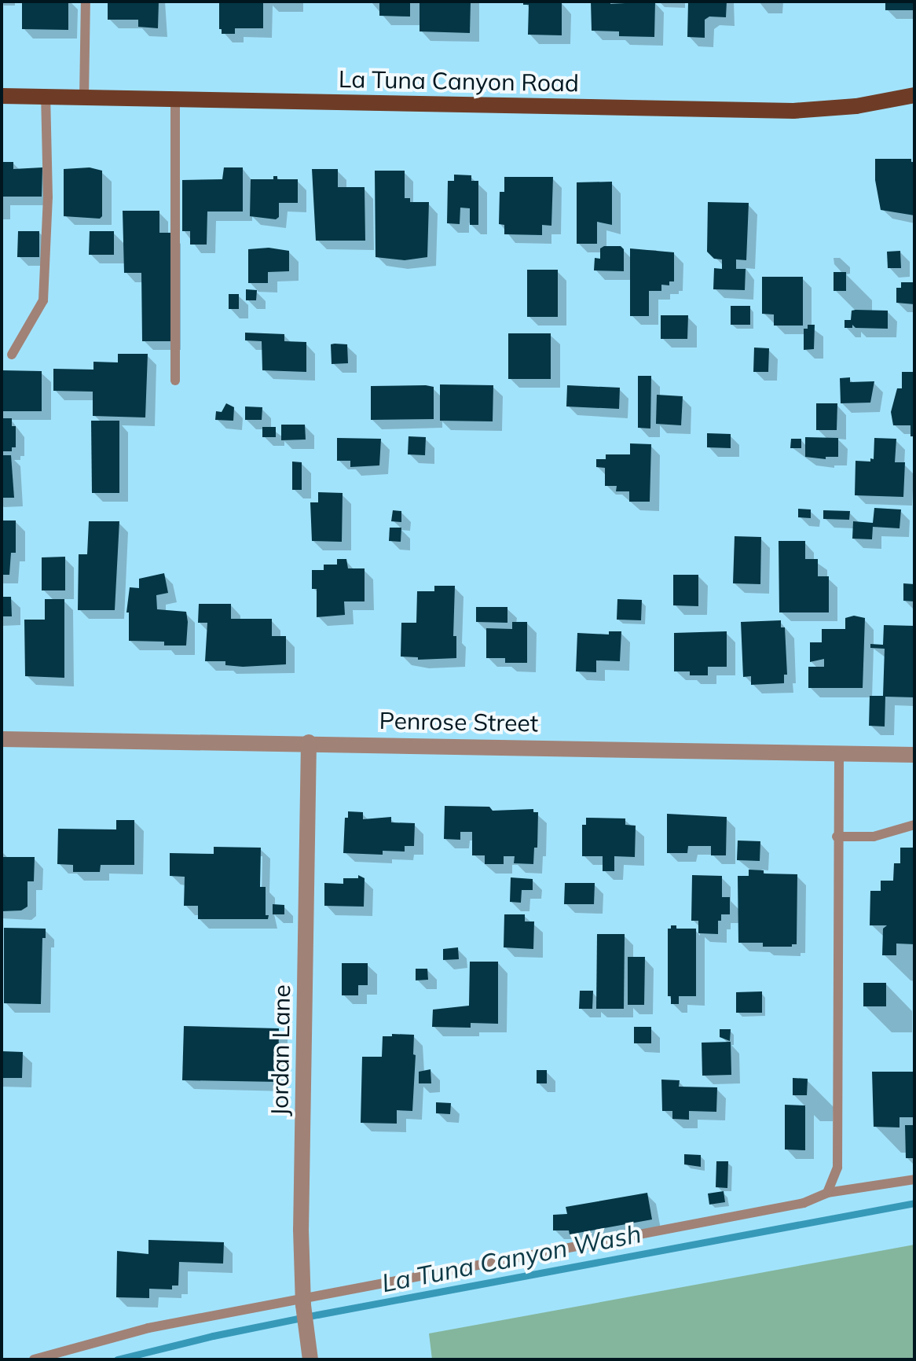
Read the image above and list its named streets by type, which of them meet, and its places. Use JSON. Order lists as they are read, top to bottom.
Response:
{
  "streets": {
    "main road": ["La Tuna Canyon Road"],
    "street": ["Penrose Street", "Jordan Lane"]
  },
  "crossings": [
    ["Penrose Street", "Jordan Lane"]
  ],
  "water": ["La Tuna Canyon Wash"]
}
